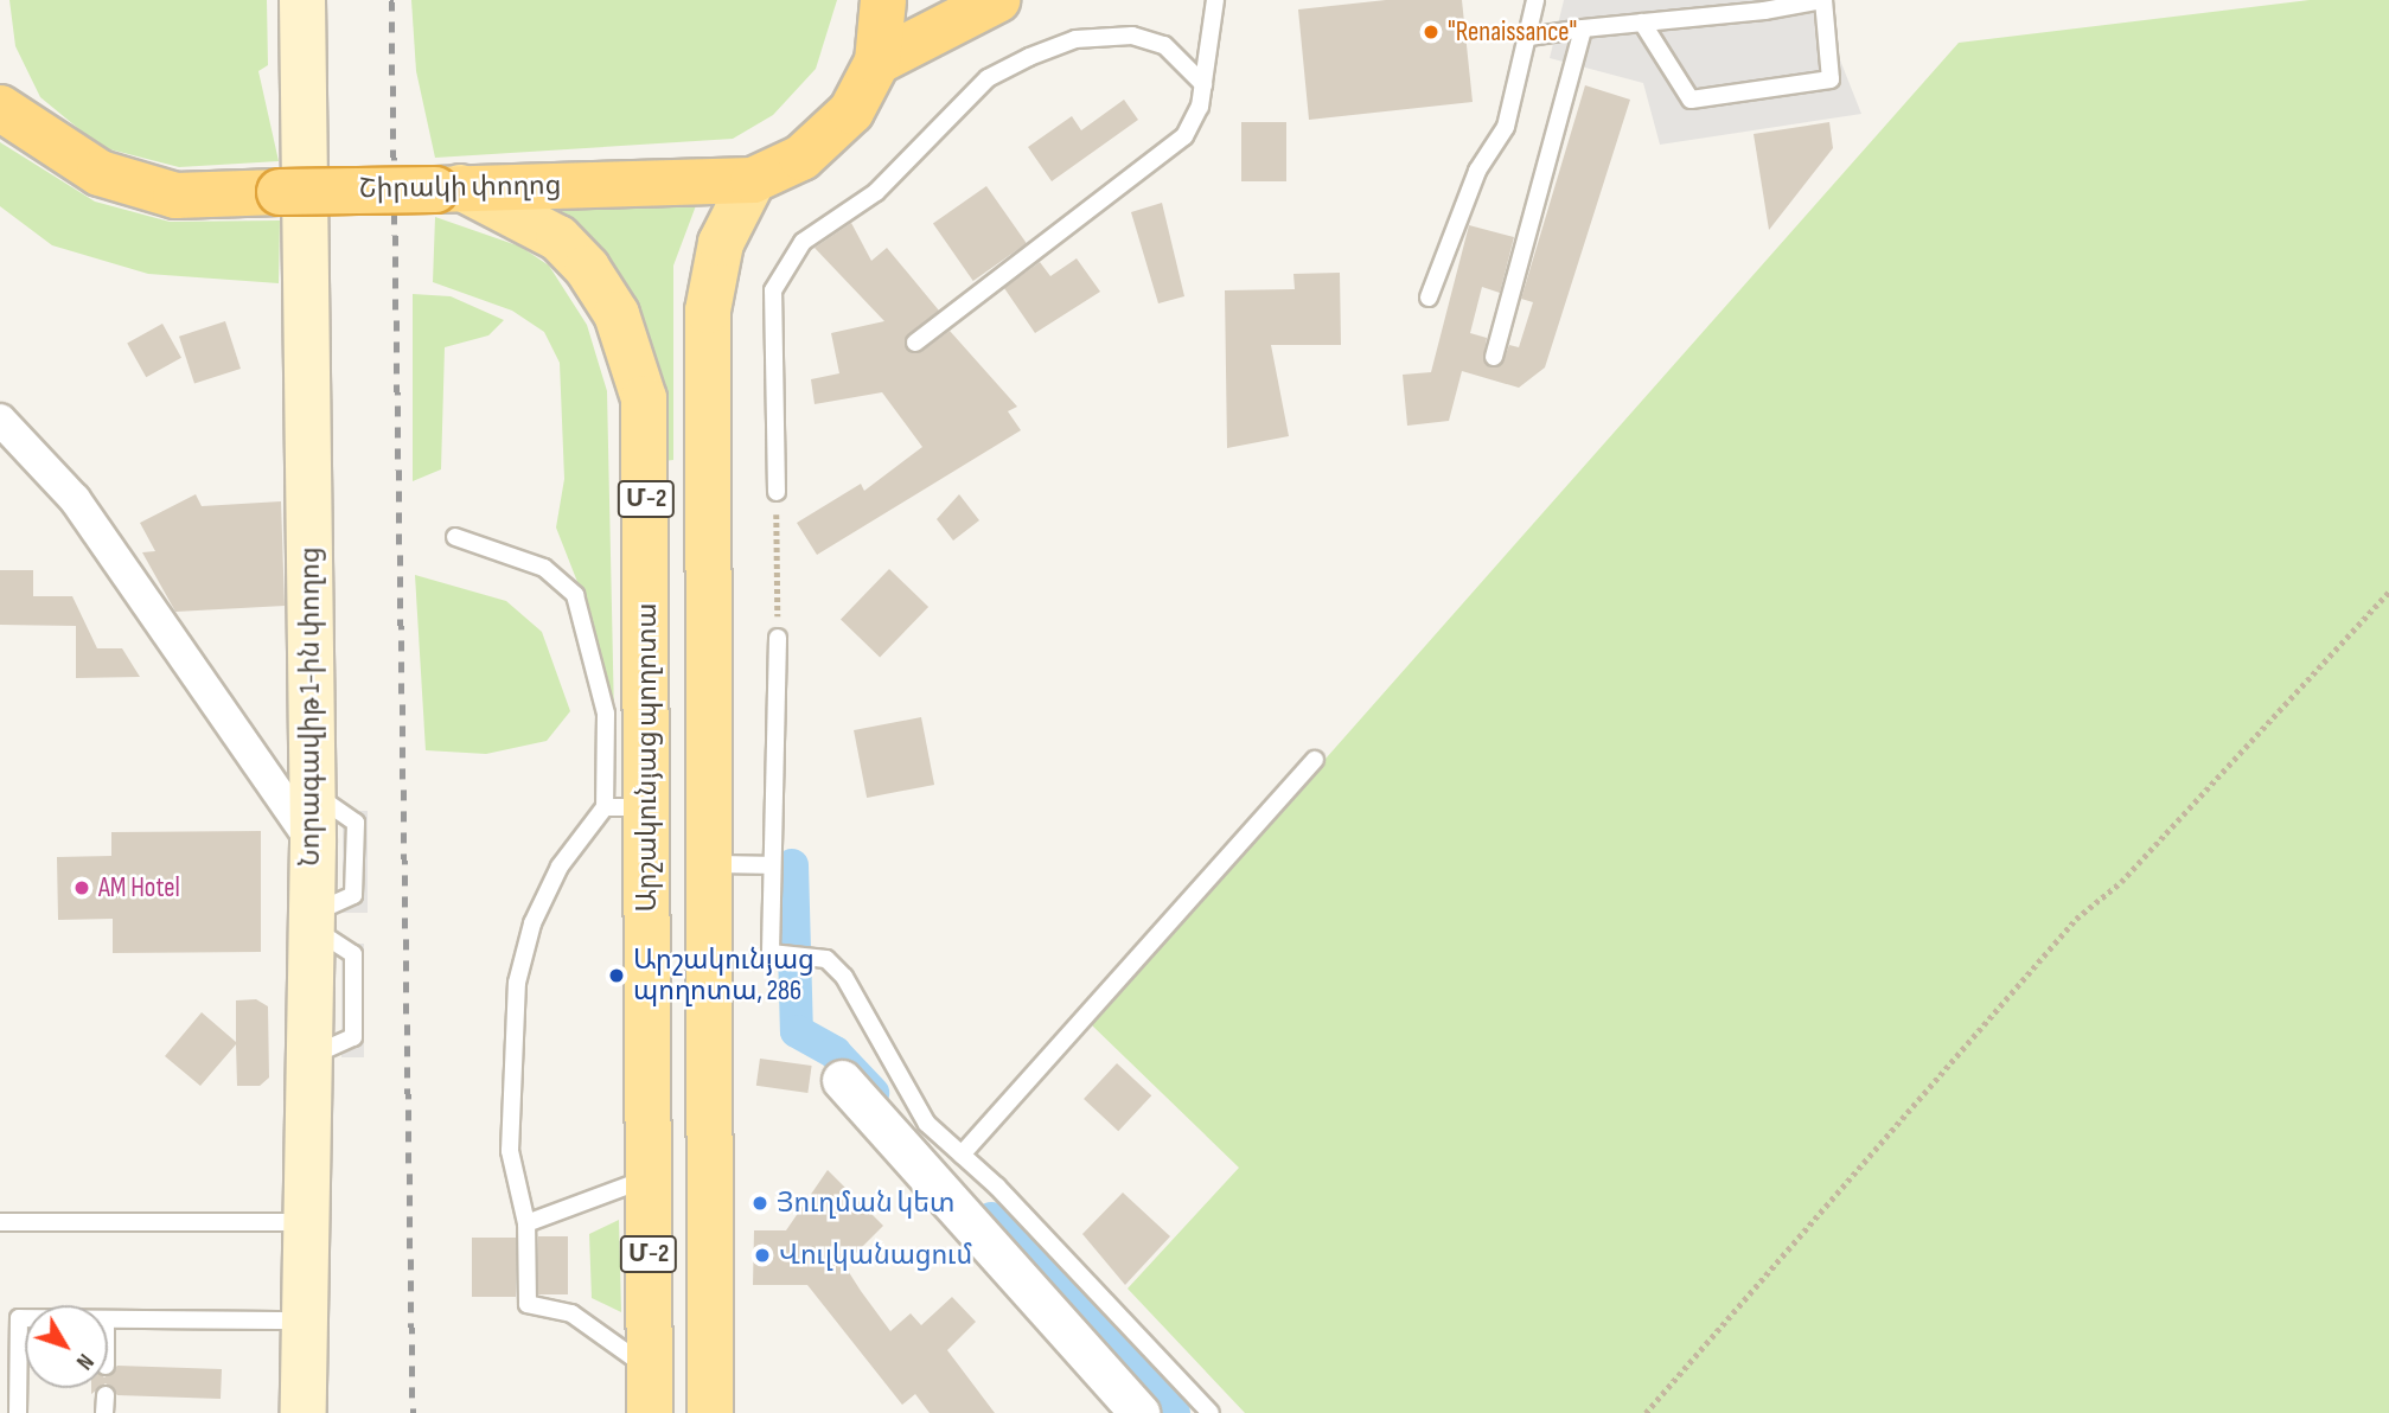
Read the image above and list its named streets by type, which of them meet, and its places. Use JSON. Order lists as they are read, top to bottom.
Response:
{
  "streets": {
    "highway": ["Շիրակի փողոց", "Մ-2"],
    "main road": ["Նորագավիթ 1-ին փողոց", "Արշակունյաց պողոտա"]
  },
  "crossings": [
    ["Շիրակի փողոց", "Մ-2"],
    ["Շիրակի փողոց", "Արշակունյաց պողոտա"]
  ],
  "places": [
    "\"Renaissance\"",
    "AM Hotel",
    "Արշակունյաց պողոտա, 286",
    "Յուղման կետ",
    "Վուլկանացում"
  ],
  "north": "bottom right"
}
